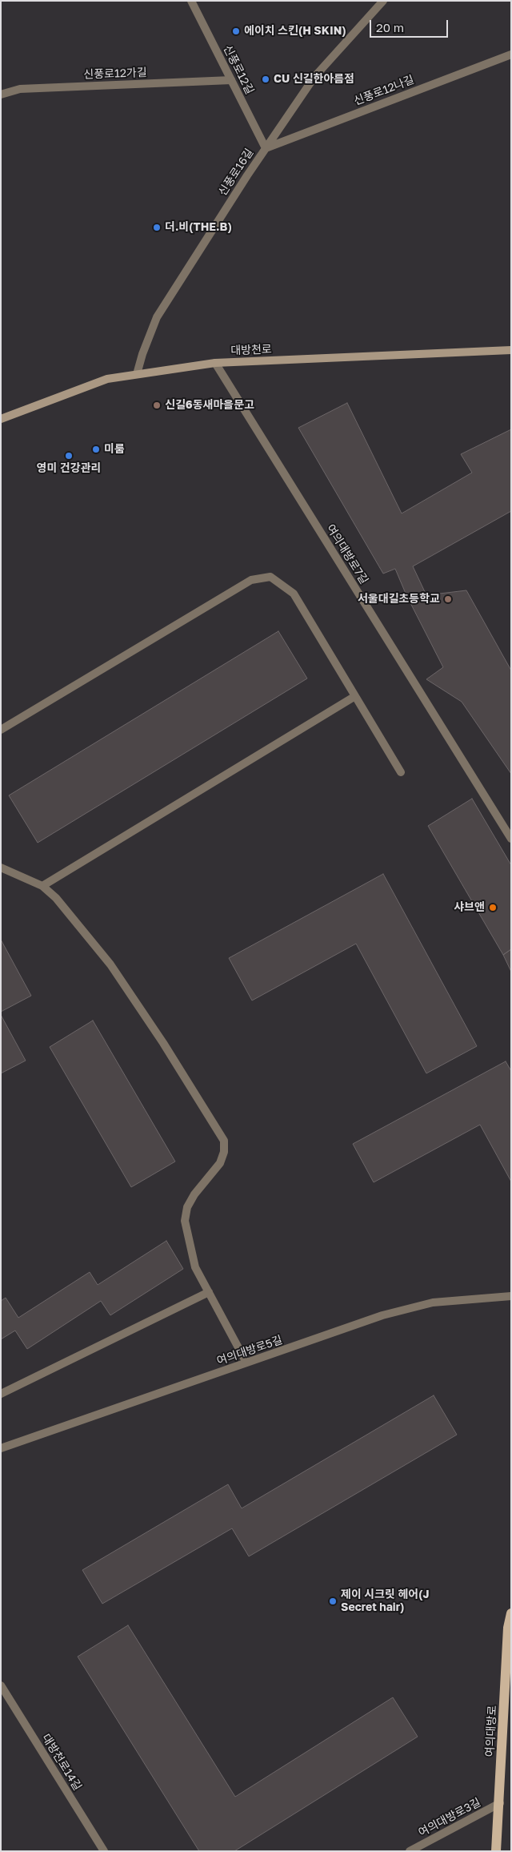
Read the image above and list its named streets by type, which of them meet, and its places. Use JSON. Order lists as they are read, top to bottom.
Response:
{
  "streets": {
    "main road": ["대방천로", "여의대방로"],
    "street": [
      "신풍로12길",
      "신풍로12가길",
      "신풍로12나길",
      "신풍로16길",
      "여의대방로7길",
      "여의대방로5길",
      "대방천로14길",
      "여의대방로3길"
    ]
  },
  "crossings": [
    ["신풍로12길", "신풍로12가길"],
    ["신풍로12길", "신풍로12나길"],
    ["신풍로12길", "신풍로16길"],
    ["신풍로12나길", "신풍로16길"],
    ["신풍로16길", "대방천로"],
    ["대방천로", "여의대방로7길"],
    ["여의대방로", "여의대방로3길"]
  ],
  "places": [
    "에이치 스킨(H SKIN)",
    "CU 신길한아름점",
    "더.비(THE.B)",
    "신길6동새마을문고",
    "미룸",
    "영미 건강관리",
    "서울대길초등학교",
    "샤브앤",
    "제이 시크릿 헤어(J Secret hair)"
  ],
  "scale_bar": "20 m"
}
